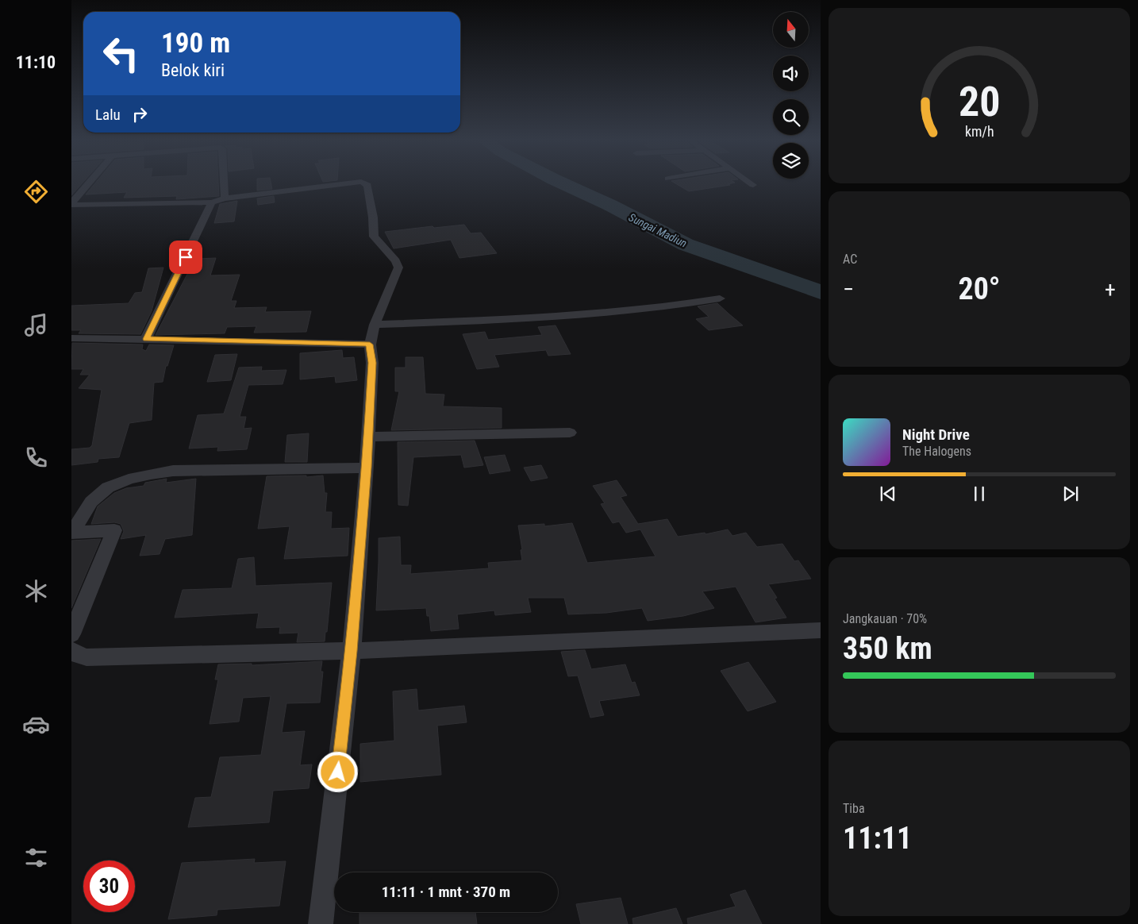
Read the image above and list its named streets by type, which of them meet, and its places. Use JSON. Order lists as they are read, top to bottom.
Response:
{
  "water": ["Sungai Madiun"],
  "north": "top",
  "page": {
    "tabs": "11:10",
    "turn": ["190 m", "Belok kiri"],
    "then": "Lalu",
    "tile": [
      "AC",
      ["Jangkauan · 70%", "350 km"],
      ["Tiba", "11:11"]
    ],
    "heat": ["−", "20°", "+"],
    "song": ["Night Drive", "The Halogens"],
    "limit": "30",
    "trip": "11:11 · 1 mnt · 370 m",
    "gauge": ["20", "km/h"]
  }
}
